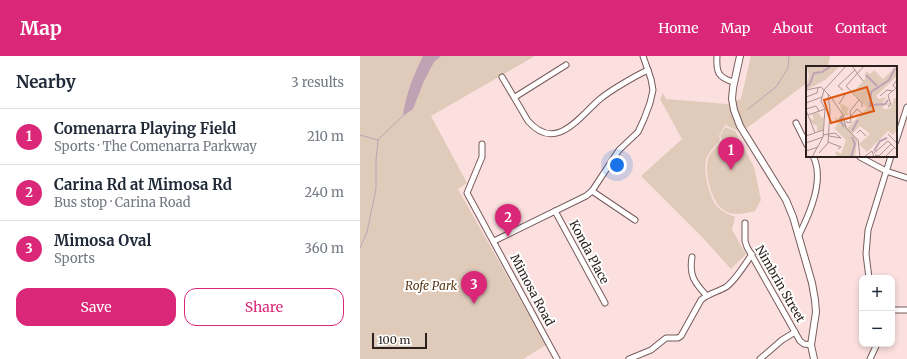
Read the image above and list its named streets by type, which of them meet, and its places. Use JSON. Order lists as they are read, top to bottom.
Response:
{
  "streets": {
    "street": ["Konda Place", "Nimbrin Street", "Mimosa Road"]
  },
  "parks": ["Rofe Park"],
  "scale_bar": "100 m",
  "page": {
    "header": "Map",
    "nav": [
      "Home",
      "Map",
      "About",
      "Contact"
    ],
    "heading": ["Nearby", "3 results"],
    "list": [
      {
        "mark": "1",
        "name": "Comenarra Playing Field",
        "note": "Sports · The Comenarra Parkway",
        "value": "210 m"
      },
      {
        "mark": "2",
        "name": "Carina Rd at Mimosa Rd",
        "note": "Bus stop · Carina Road",
        "value": "240 m"
      },
      {
        "mark": "3",
        "name": "Mimosa Oval",
        "note": "Sports",
        "value": "360 m"
      }
    ],
    "pins": ["1", "2", "3"],
    "map_buttons": ["+", "−"],
    "buttons": ["Save", "Share"],
    "scale": "100 m"
  }
}
